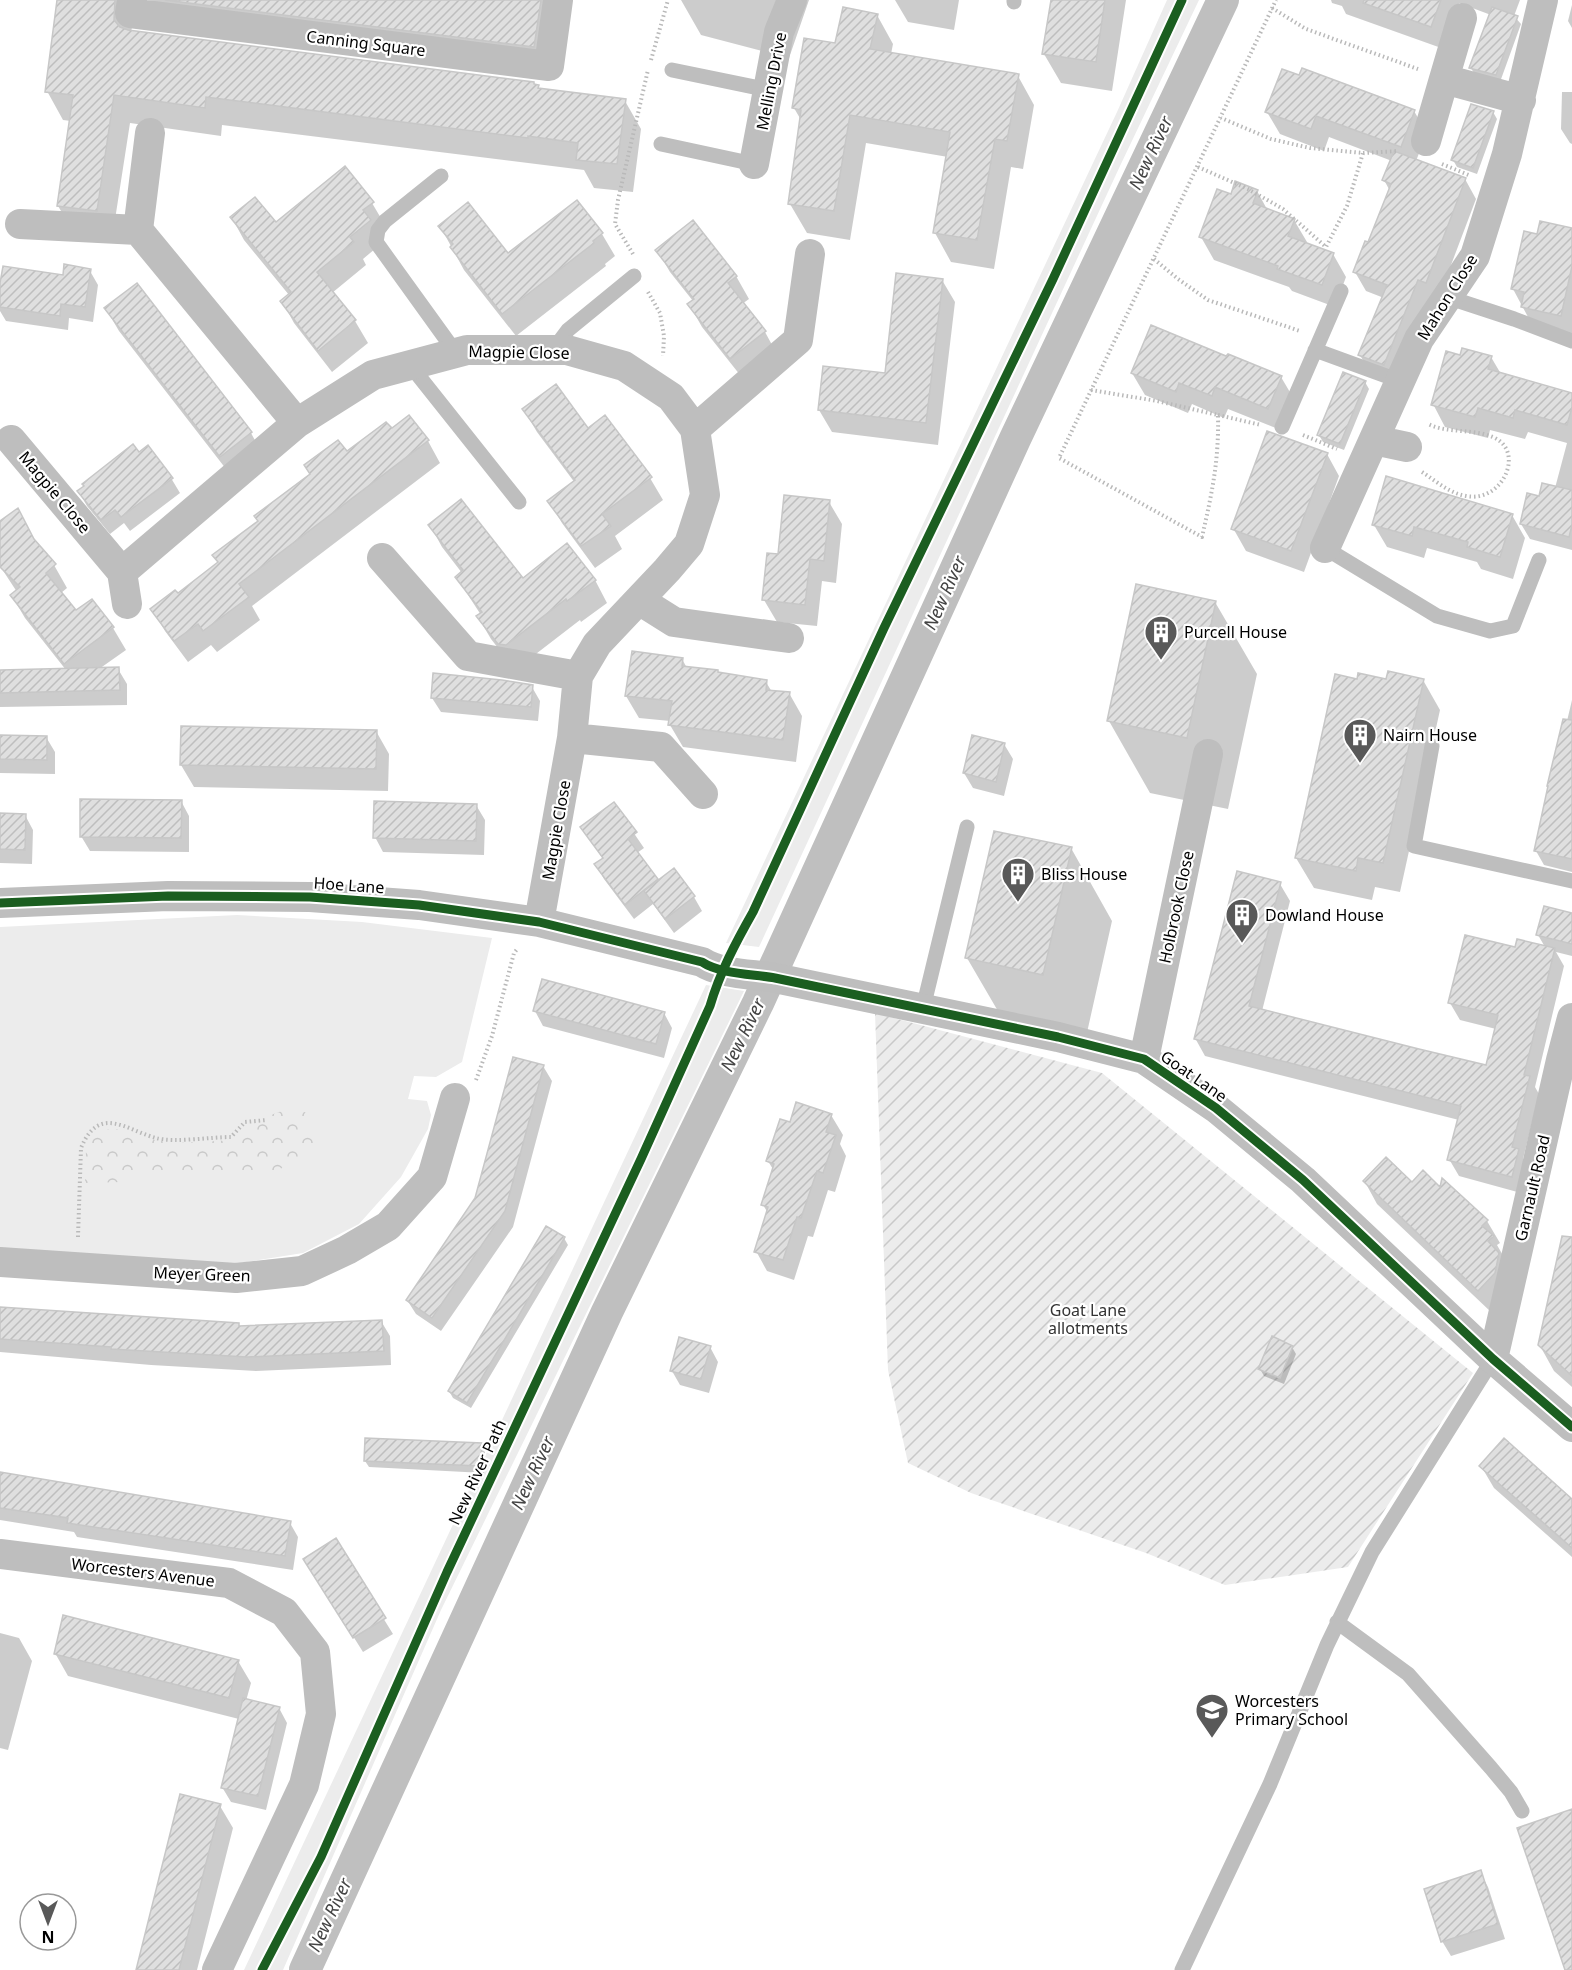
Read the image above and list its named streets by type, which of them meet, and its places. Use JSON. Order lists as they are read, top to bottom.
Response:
{
  "streets": {
    "street": [
      "Canning Square",
      "Melling Drive",
      "Mahon Close",
      "Magpie Close",
      "Hoe Lane",
      "Holbrook Close",
      "Goat Lane",
      "Garnault Road",
      "Meyer Green",
      "Worcesters Avenue"
    ],
    "cycle path": ["New River Path"]
  },
  "crossings": [
    ["Magpie Close", "Hoe Lane"],
    ["Hoe Lane", "Goat Lane"],
    ["Holbrook Close", "Goat Lane"],
    ["Goat Lane", "Garnault Road"]
  ],
  "water": ["New River"],
  "parks": ["Goat Lane allotments"],
  "places": {
    "building": [
      "Purcell House",
      "Nairn House",
      "Bliss House",
      "Dowland House"
    ],
    "school or university": ["Worcesters Primary School"]
  },
  "north": "bottom"
}
